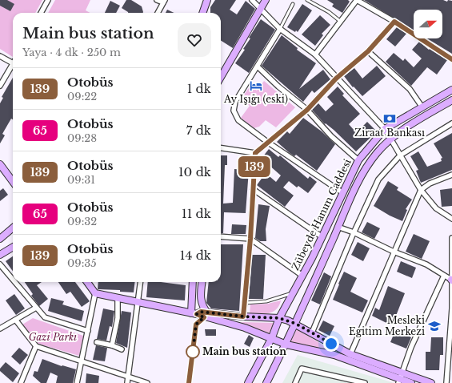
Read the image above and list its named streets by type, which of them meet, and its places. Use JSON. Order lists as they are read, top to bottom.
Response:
{
  "streets": {
    "street": ["Zübeyde Hanım Caddesi"]
  },
  "parks": ["Gazi Parkı"],
  "places": {
    "hotel": ["Ay Işığı (eski)"],
    "bank": ["Ziraat Bankası"],
    "school or university": ["Mesleki Egitim Merkezi"],
    "other": ["Main bus station"]
  },
  "lines": ["bus line 139"],
  "north": "right",
  "page": {
    "on_map": "139",
    "heading": ["Main bus station", "Yaya · 4 dk · 250 m"],
    "list": [
      {
        "mark": "139",
        "name": "Otobüs",
        "note": "09:22",
        "value": "1 dk"
      },
      {
        "mark": "65",
        "name": "Otobüs",
        "note": "09:28",
        "value": "7 dk"
      },
      {
        "mark": "139",
        "name": "Otobüs",
        "note": "09:31",
        "value": "10 dk"
      },
      {
        "mark": "65",
        "name": "Otobüs",
        "note": "09:32",
        "value": "11 dk"
      },
      {
        "mark": "139",
        "name": "Otobüs",
        "note": "09:35",
        "value": "14 dk"
      }
    ]
  }
}
